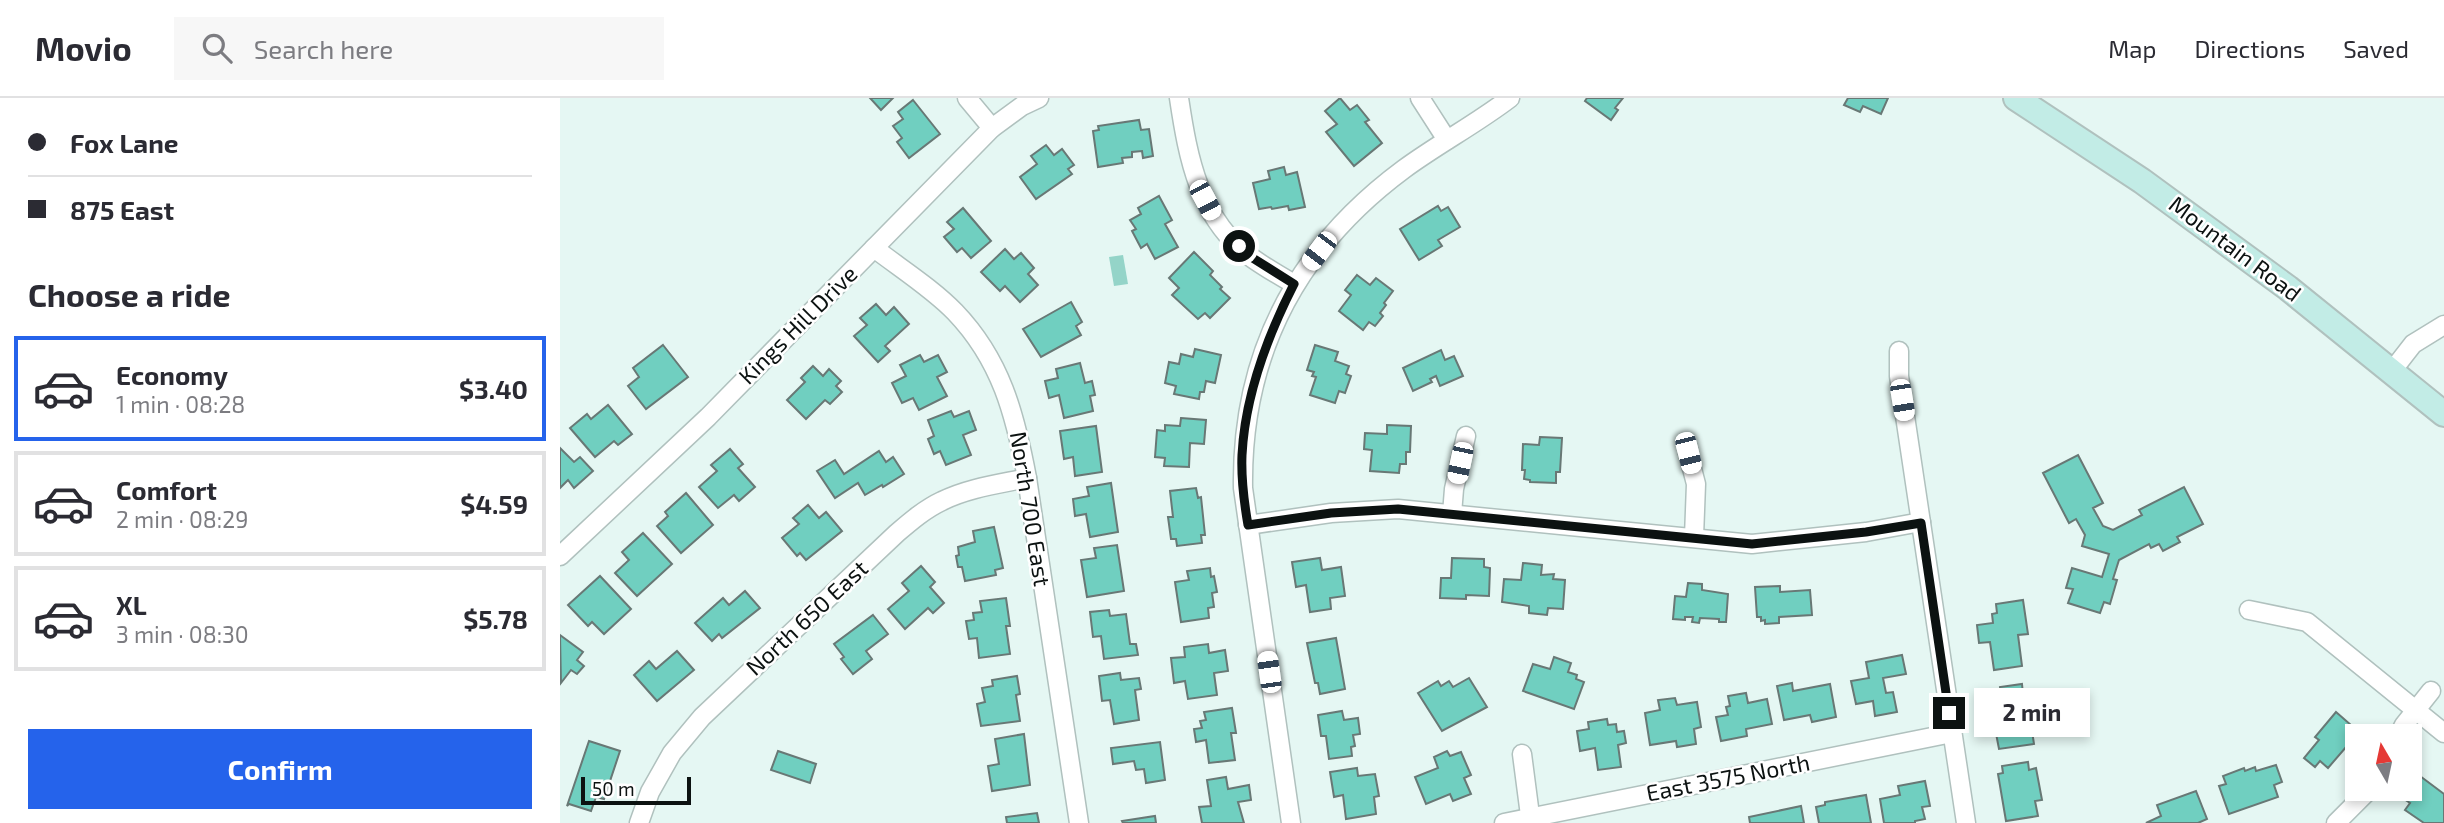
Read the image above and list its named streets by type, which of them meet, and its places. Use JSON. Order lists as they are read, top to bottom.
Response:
{
  "streets": {
    "street": [
      "Mountain Road",
      "Kings Hill Drive",
      "North 700 East",
      "North 650 East",
      "East 3575 North"
    ]
  },
  "crossings": [
    ["Kings Hill Drive", "North 700 East"],
    ["North 700 East", "North 650 East"]
  ],
  "scale_bar": "50 m",
  "north": "top",
  "page": {
    "header": "Movio",
    "search": "Search here",
    "nav": ["Map", "Directions", "Saved"],
    "banner": ["Fox Lane", "875 East"],
    "heading": "Choose a ride",
    "list": [
      {
        "name": "Economy",
        "note": "1 min · 08:28",
        "value": "$3.40"
      },
      {
        "name": "Comfort",
        "note": "2 min · 08:29",
        "value": "$4.59"
      },
      {
        "name": "XL",
        "note": "3 min · 08:30",
        "value": "$5.78"
      }
    ],
    "bubble": "2 min",
    "buttons": "Confirm",
    "scale": "50 m"
  }
}
